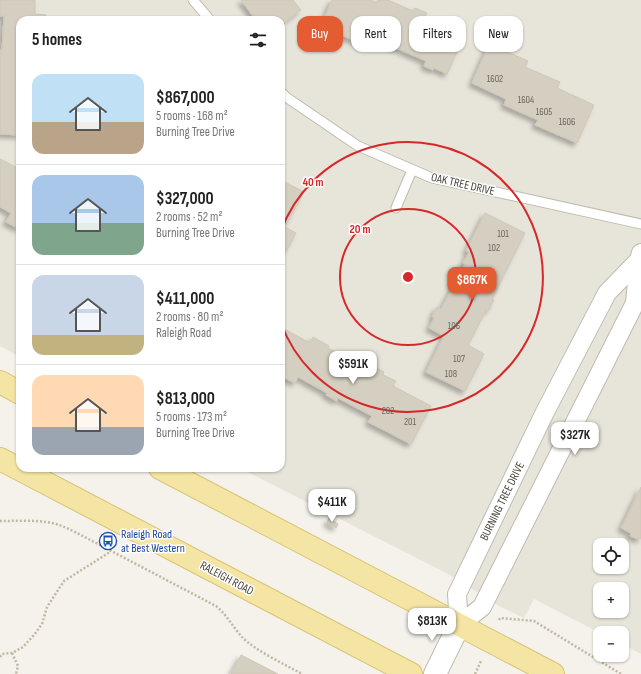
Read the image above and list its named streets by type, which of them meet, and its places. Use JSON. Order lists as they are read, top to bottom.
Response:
{
  "streets": {
    "main road": ["RALEIGH ROAD"],
    "street": ["BURNING TREE DRIVE"],
    "lane": ["OAK TREE DRIVE"]
  },
  "places": {
    "bus stop": ["Raleigh Road at Best Western"]
  },
  "house_numbers": [
    "1602",
    "1604",
    "1605",
    "1606",
    "101",
    "102",
    "106",
    "107",
    "108",
    "202",
    "201"
  ],
  "page": {
    "chip": [
      "Buy",
      "Rent",
      "Filters",
      "New"
    ],
    "heading": "5 homes",
    "list": [
      {
        "name": "$867,000",
        "note": "5 rooms · 168 m² · Burning Tree Drive"
      },
      {
        "name": "$327,000",
        "note": "2 rooms · 52 m² · Burning Tree Drive"
      },
      {
        "name": "$411,000",
        "note": "2 rooms · 80 m² · Raleigh Road"
      },
      {
        "name": "$813,000",
        "note": "5 rooms · 173 m² · Burning Tree Drive"
      }
    ],
    "price": [
      "$867K",
      "$591K",
      "$327K",
      "$411K",
      "$813K"
    ],
    "map_buttons": ["+", "−"]
  },
  "rings": ["40 m", "20 m"]
}
